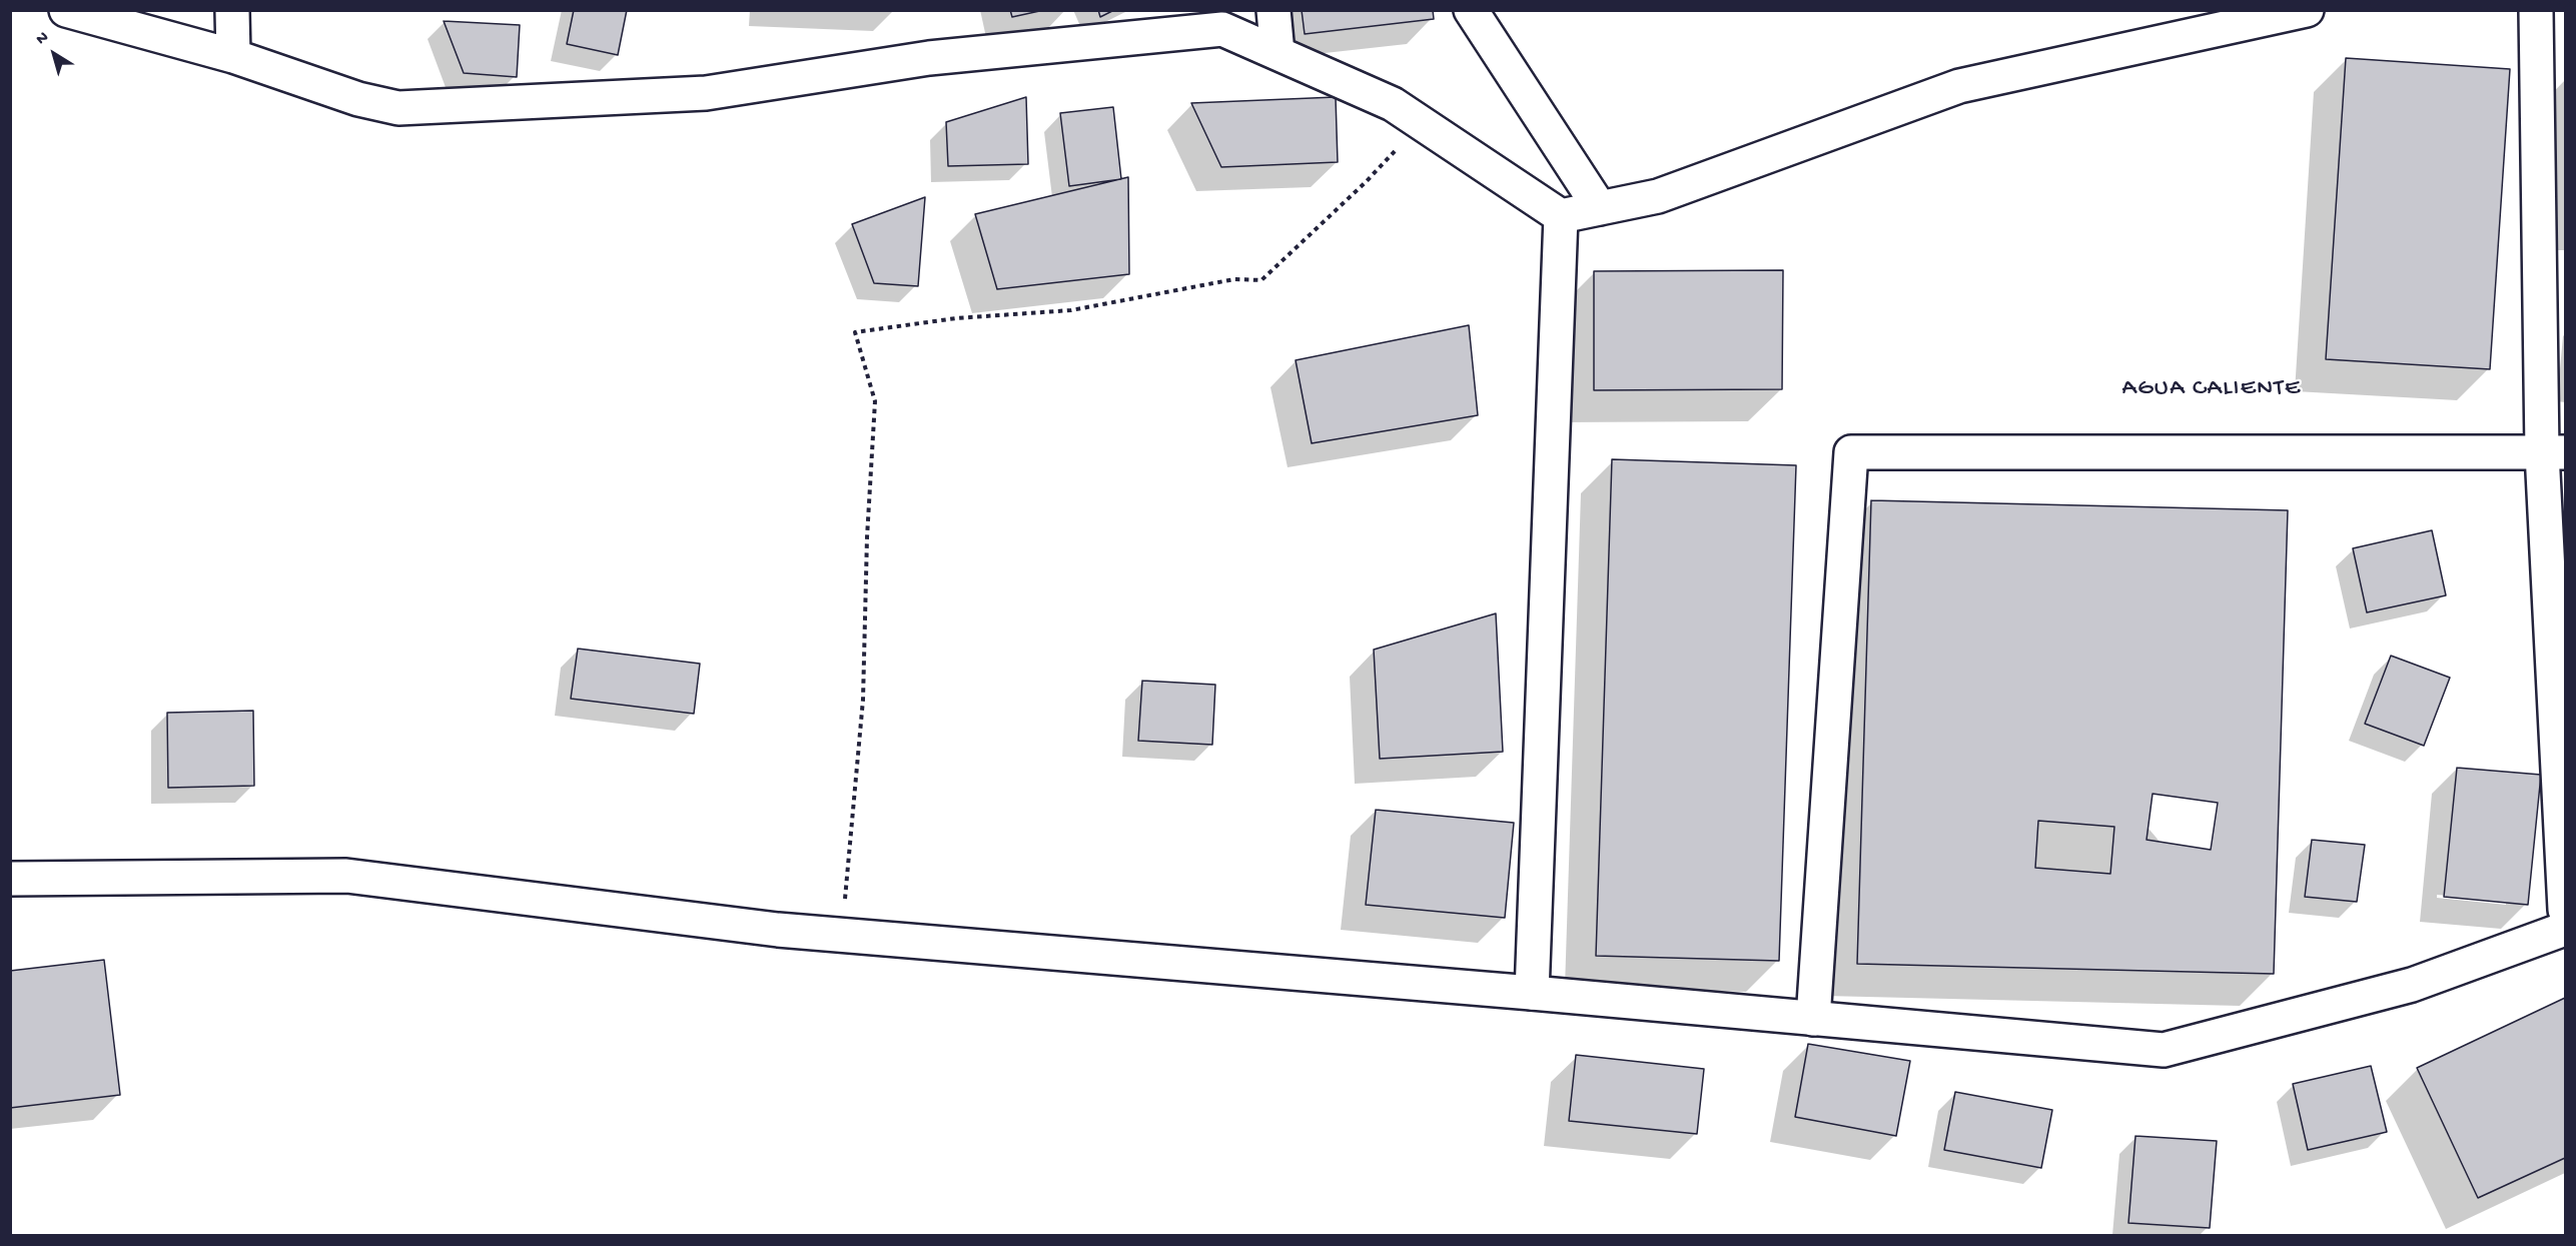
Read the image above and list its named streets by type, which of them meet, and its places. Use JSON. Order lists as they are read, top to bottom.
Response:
{
  "districts": ["AGUA CALIENTE"],
  "north": "top left"
}
